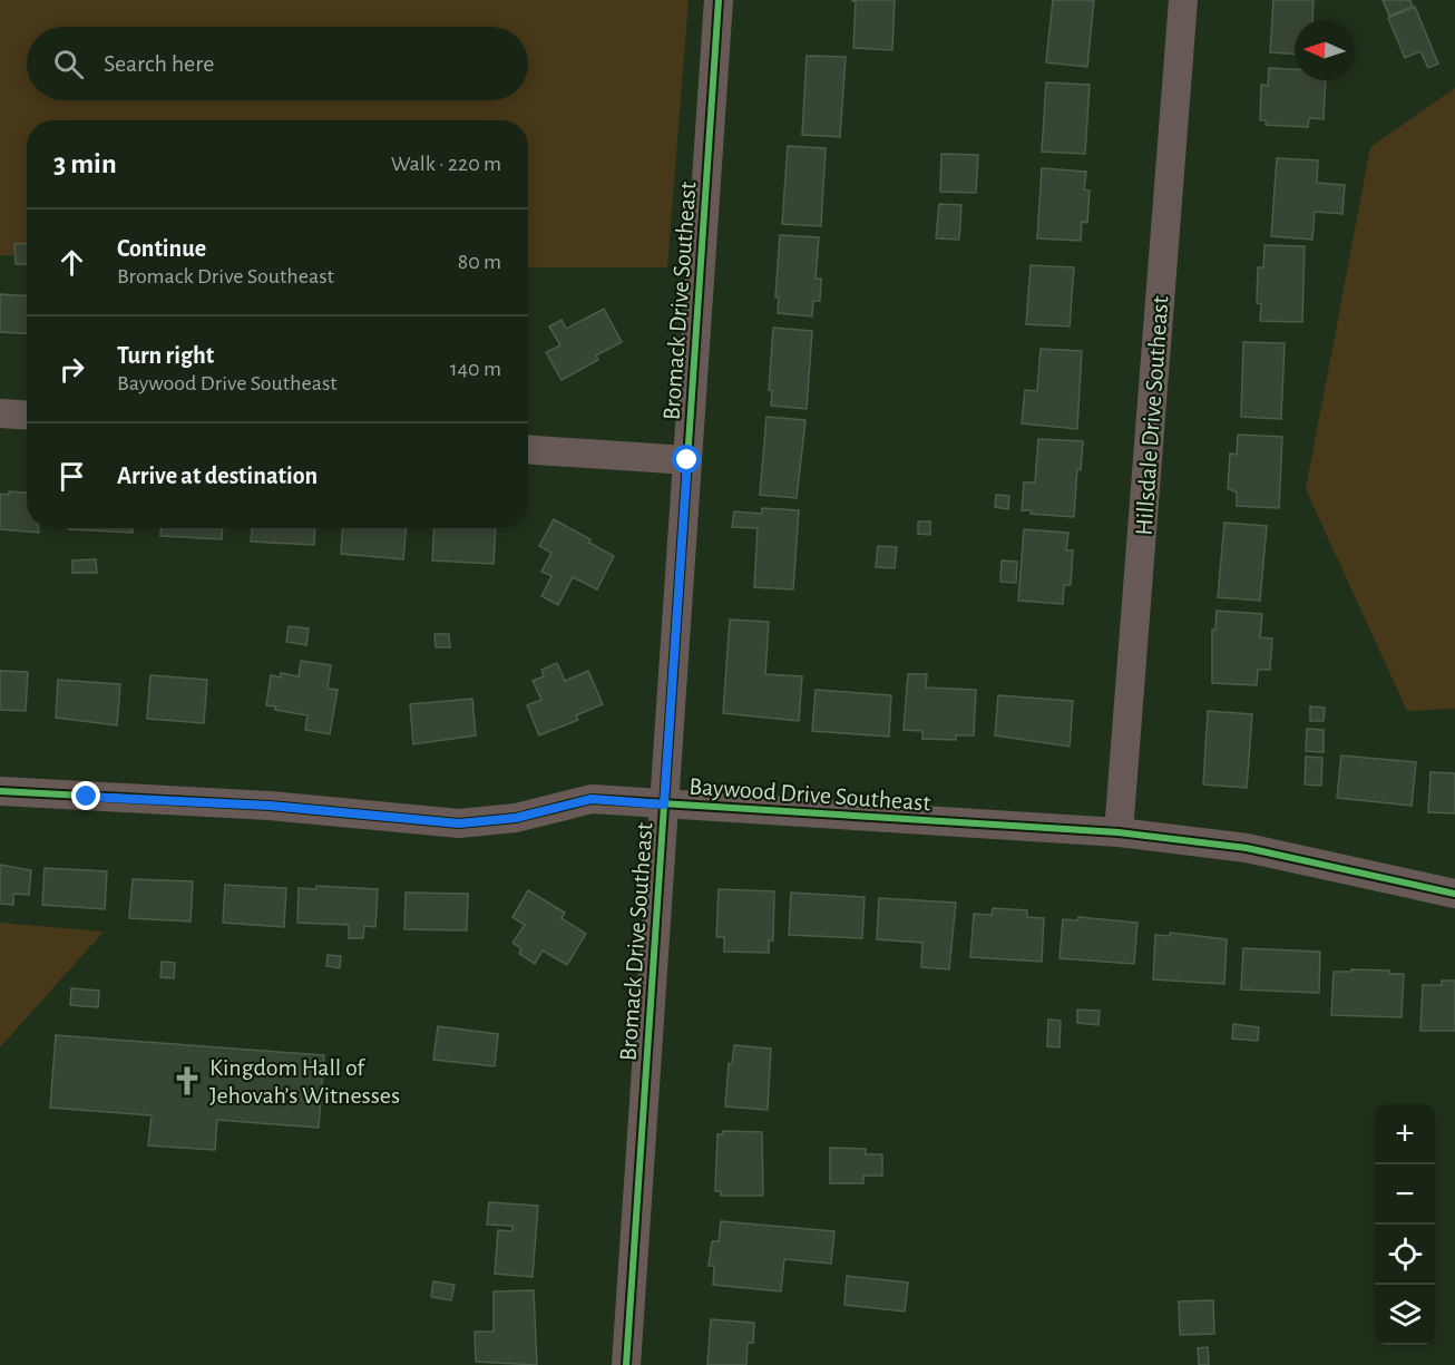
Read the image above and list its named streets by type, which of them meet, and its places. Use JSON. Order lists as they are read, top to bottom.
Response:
{
  "streets": {
    "street": ["Bromack Drive Southeast", "Hillsdale Drive Southeast", "Baywood Drive Southeast"]
  },
  "crossings": [
    ["Bromack Drive Southeast", "Baywood Drive Southeast"],
    ["Hillsdale Drive Southeast", "Baywood Drive Southeast"]
  ],
  "places": {
    "church": ["Kingdom Hall of Jehovah’s Witnesses"]
  },
  "north": "left",
  "page": {
    "search": "Search here",
    "heading": ["3 min", "Walk · 220 m"],
    "list": [
      ["Continue", "Bromack Drive Southeast", "80 m"],
      ["Turn right", "Baywood Drive Southeast", "140 m"],
      "Arrive at destination"
    ],
    "map_buttons": ["+", "−"]
  }
}
